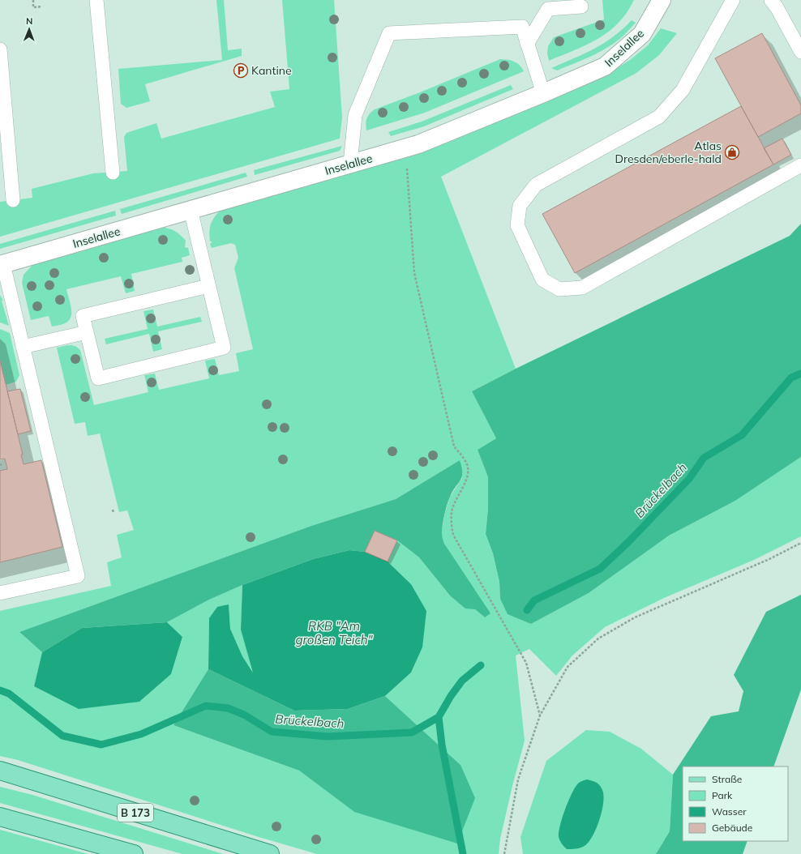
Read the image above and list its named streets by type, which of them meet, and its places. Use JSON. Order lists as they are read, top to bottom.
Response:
{
  "streets": {
    "main road": ["B 173"],
    "street": ["Inselallee"]
  },
  "water": ["Brückelbach", "RKB \"Am großen Teich\""],
  "places": {
    "parking": ["Kantine"],
    "shop": ["Atlas Dresden/eberle-hald"]
  },
  "legend": [
    "Straße",
    "Park",
    "Wasser",
    "Gebäude"
  ],
  "north": "top"
}
